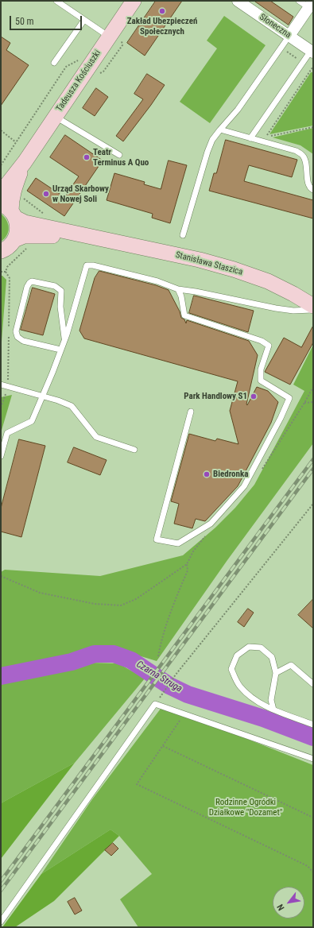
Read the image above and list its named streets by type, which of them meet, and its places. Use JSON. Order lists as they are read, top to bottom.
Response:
{
  "streets": {
    "street": ["Słoneczna", "Tadeusza Kościuszki", "Stanisława Staszica"]
  },
  "crossings": [
    ["Tadeusza Kościuszki", "Stanisława Staszica"]
  ],
  "water": ["Czarna Struga"],
  "parks": ["Rodzinne Ogródki Działkowe \"Dozamet\""],
  "places": [
    "Zakład Ubezpieczeń Społecznych",
    "Teatr Terminus A Quo",
    "Urząd Skarbowy w Nowej Soli",
    "Park Handlowy S1",
    "Biedronka"
  ],
  "scale_bar": "50 m",
  "north": "bottom left"
}
